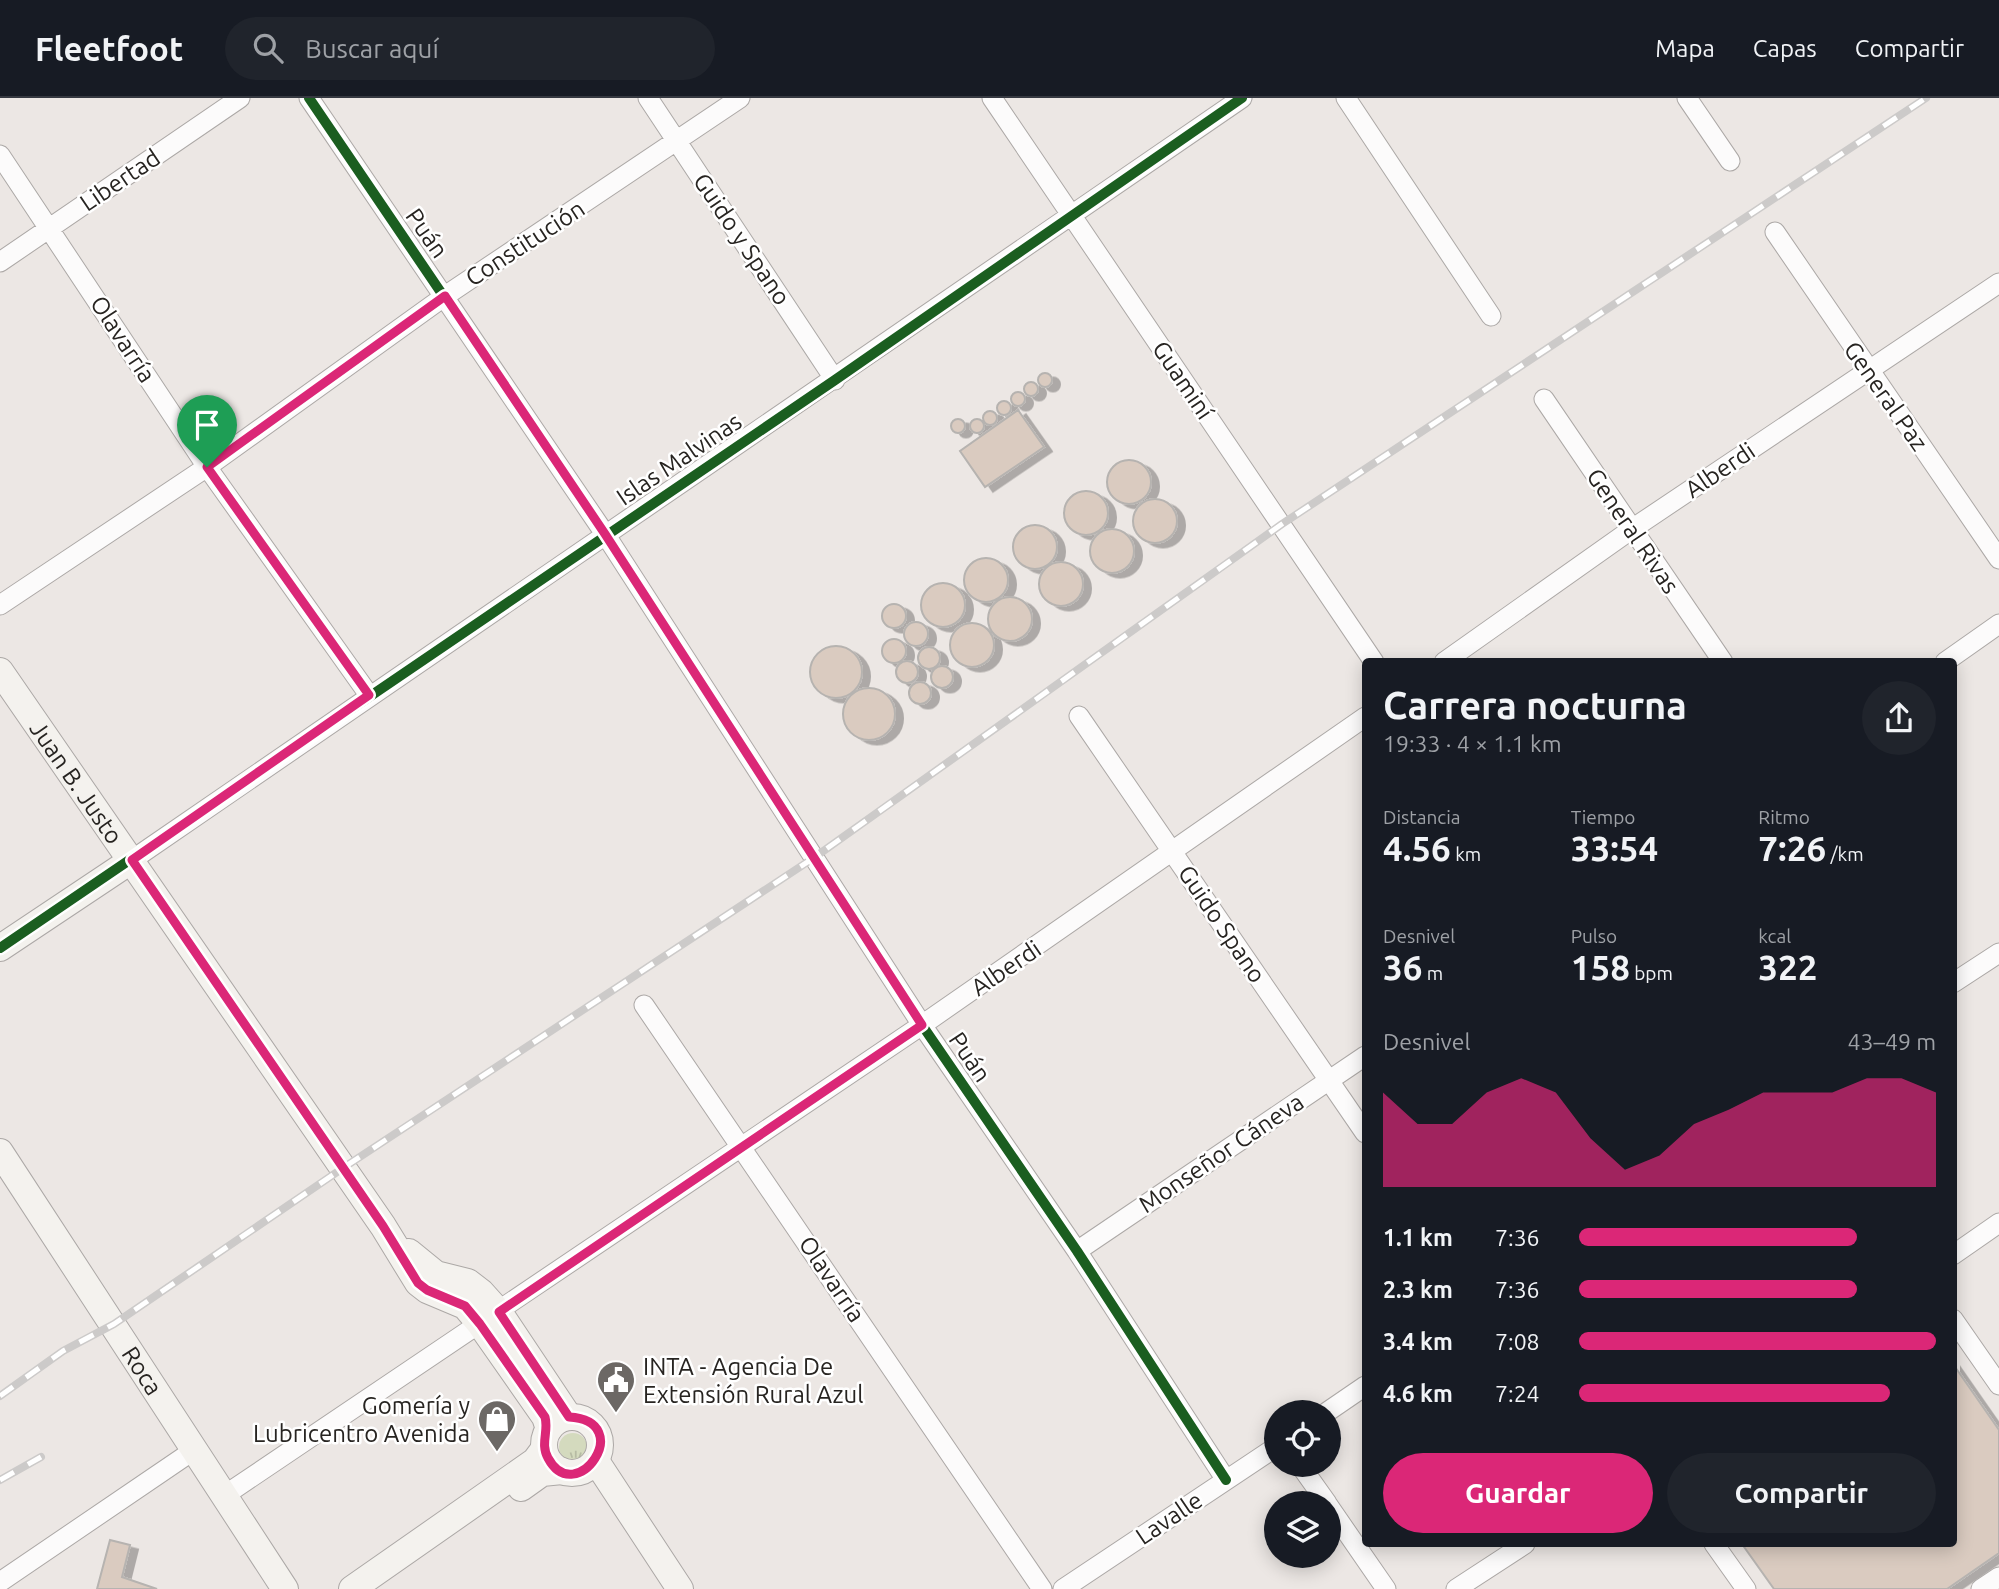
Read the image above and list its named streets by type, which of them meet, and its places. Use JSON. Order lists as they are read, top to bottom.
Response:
{
  "streets": {
    "main road": ["Islas Malvinas", "Juan B. Justo", "Roca"],
    "street": [
      "Libertad",
      "Puán",
      "Guido y Spano",
      "Constitución",
      "Olavarría",
      "Guaminí",
      "General Paz",
      "Alberdi",
      "General Rivas",
      "Guido Spano",
      "Monseñor Cáneva",
      "Lavalle"
    ]
  },
  "crossings": [
    ["Libertad", "Olavarría"],
    ["Puán", "Constitución"],
    ["Puán", "Islas Malvinas"],
    ["Puán", "Alberdi"],
    ["Puán", "Monseñor Cáneva"],
    ["Puán", "Lavalle"],
    ["Guido y Spano", "Constitución"],
    ["Guido y Spano", "Islas Malvinas"],
    ["Constitución", "Olavarría"],
    ["Olavarría", "Islas Malvinas"],
    ["Olavarría", "Alberdi"],
    ["Guaminí", "Islas Malvinas"],
    ["General Paz", "Alberdi"],
    ["Islas Malvinas", "Juan B. Justo"],
    ["Alberdi", "General Rivas"],
    ["Alberdi", "Juan B. Justo"],
    ["Alberdi", "Guido Spano"],
    ["Alberdi", "Roca"],
    ["Guido Spano", "Monseñor Cáneva"]
  ],
  "places": {
    "public building": ["INTA - Agencia De Extensión Rural Azul"],
    "shop": ["Gomería y Lubricentro Avenida"]
  },
  "page": {
    "header": "Fleetfoot",
    "search": "Buscar aquí",
    "nav": ["Mapa", "Capas", "Compartir"],
    "heading": ["Carrera nocturna", "19:33 · 4 × 1.1 km"],
    "stats": [
      ["Distancia", "4.56 km"],
      ["Tiempo", "33:54"],
      ["Ritmo", "7:26 /km"],
      ["Desnivel", "36 m"],
      ["Pulso", "158 bpm"],
      ["kcal", "322"]
    ],
    "chart": ["Desnivel", "43–49 m"],
    "list": [
      {
        "name": "1.1 km",
        "note": "7:36"
      },
      {
        "name": "2.3 km",
        "note": "7:36"
      },
      {
        "name": "3.4 km",
        "note": "7:08"
      },
      {
        "name": "4.6 km",
        "note": "7:24"
      }
    ],
    "buttons": ["Guardar", "Compartir"]
  }
}
